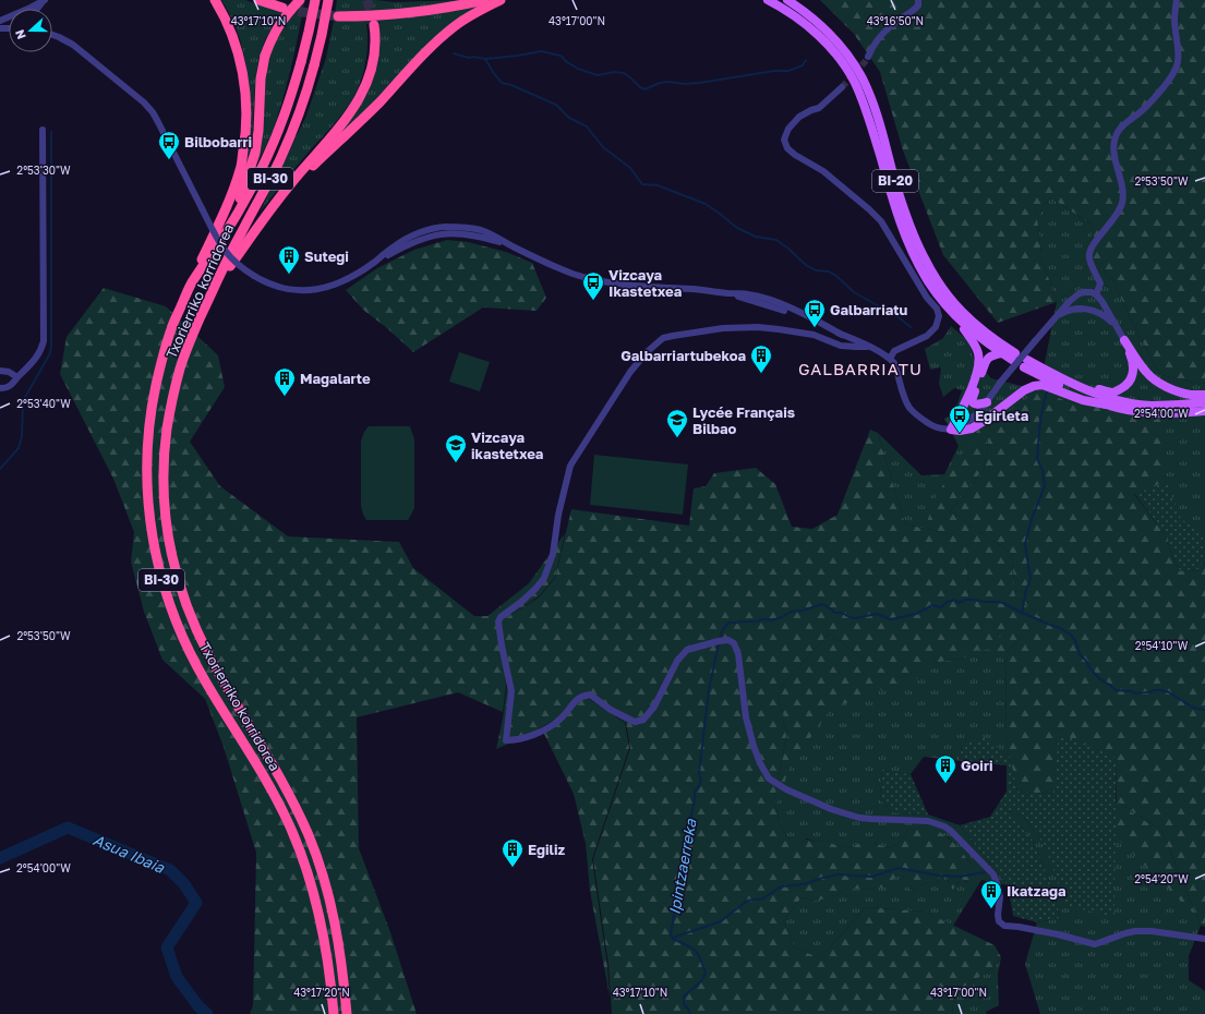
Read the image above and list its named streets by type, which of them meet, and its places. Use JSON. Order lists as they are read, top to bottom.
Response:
{
  "streets": {
    "highway": ["BI-30", "Txorierriko korridorea"],
    "main road": ["BI-20"]
  },
  "districts": ["GALBARRIATU"],
  "water": ["Asua Ibaia", "Ipintzaerreka"],
  "places": {
    "bus stop": [
      "Bilbobarri",
      "Vizcaya Ikastetxea",
      "Galbarriatu",
      "Egirleta"
    ],
    "building": [
      "Sutegi",
      "Galbarriartubekoa",
      "Magalarte",
      "Goiri",
      "Egiliz",
      "Ikatzaga"
    ],
    "school or university": ["Lycée Français Bilbao", "Vizcaya ikastetxea"]
  },
  "north": "left",
  "coordinates": [
    "43°17'10\"N",
    "43°17'00\"N",
    "43°16'50\"N",
    "2°53'30\"W",
    "2°53'50\"W",
    "2°53'40\"W",
    "2°54'00\"W",
    "2°54'10\"W",
    "2°54'20\"W",
    "43°17'20\"N"
  ]
}
